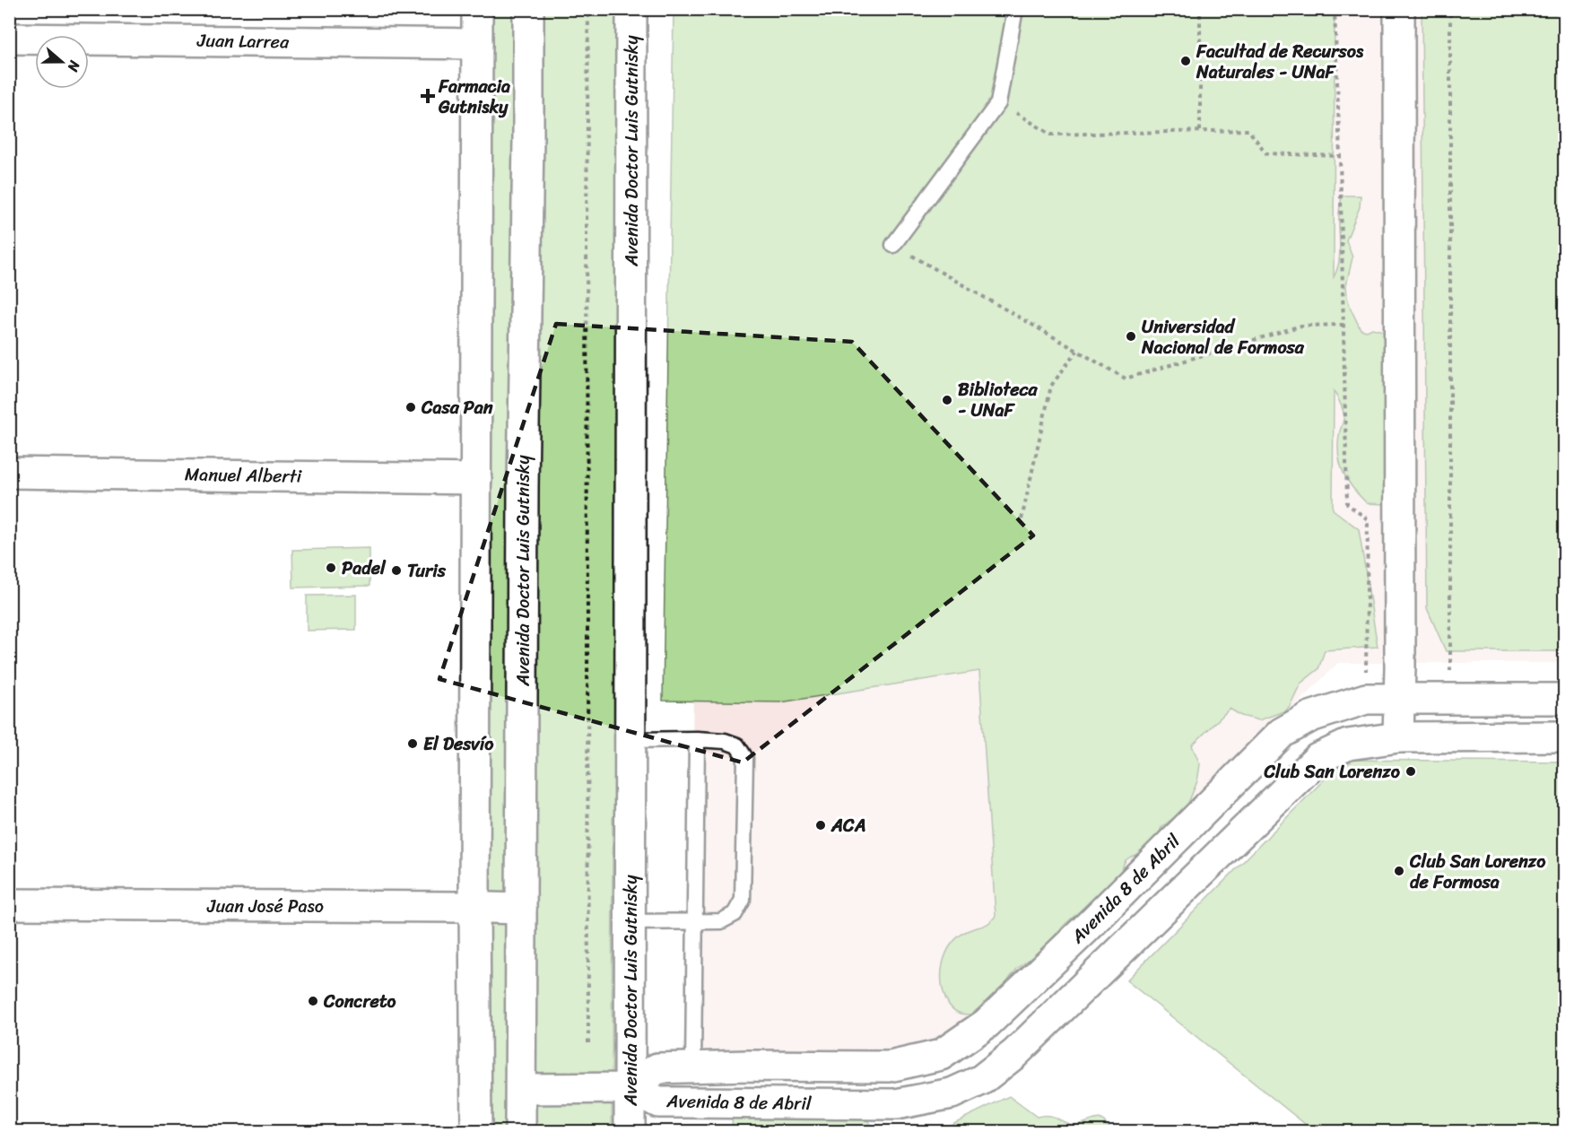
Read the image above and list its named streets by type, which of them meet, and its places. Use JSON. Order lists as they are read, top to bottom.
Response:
{
  "streets": {
    "main road": [
      "Juan Larrea",
      "Avenida Doctor Luis Gutnisky",
      "Manuel Alberti",
      "Avenida 8 de Abril",
      "Juan José Paso"
    ]
  },
  "crossings": [
    ["Avenida Doctor Luis Gutnisky", "Avenida 8 de Abril"],
    ["Avenida Doctor Luis Gutnisky", "Juan José Paso"]
  ],
  "places": {
    "other": [
      "Facultad de Recursos Naturales - UNaF",
      "Universidad Nacional de Formosa",
      "Biblioteca - UNaF",
      "Casa Pan",
      "Padel",
      "Turis",
      "El Desvío",
      "Club San Lorenzo",
      "ACA",
      "Club San Lorenzo de Formosa",
      "Concreto"
    ],
    "health": ["Farmacia Gutnisky"]
  },
  "north": "right"
}
